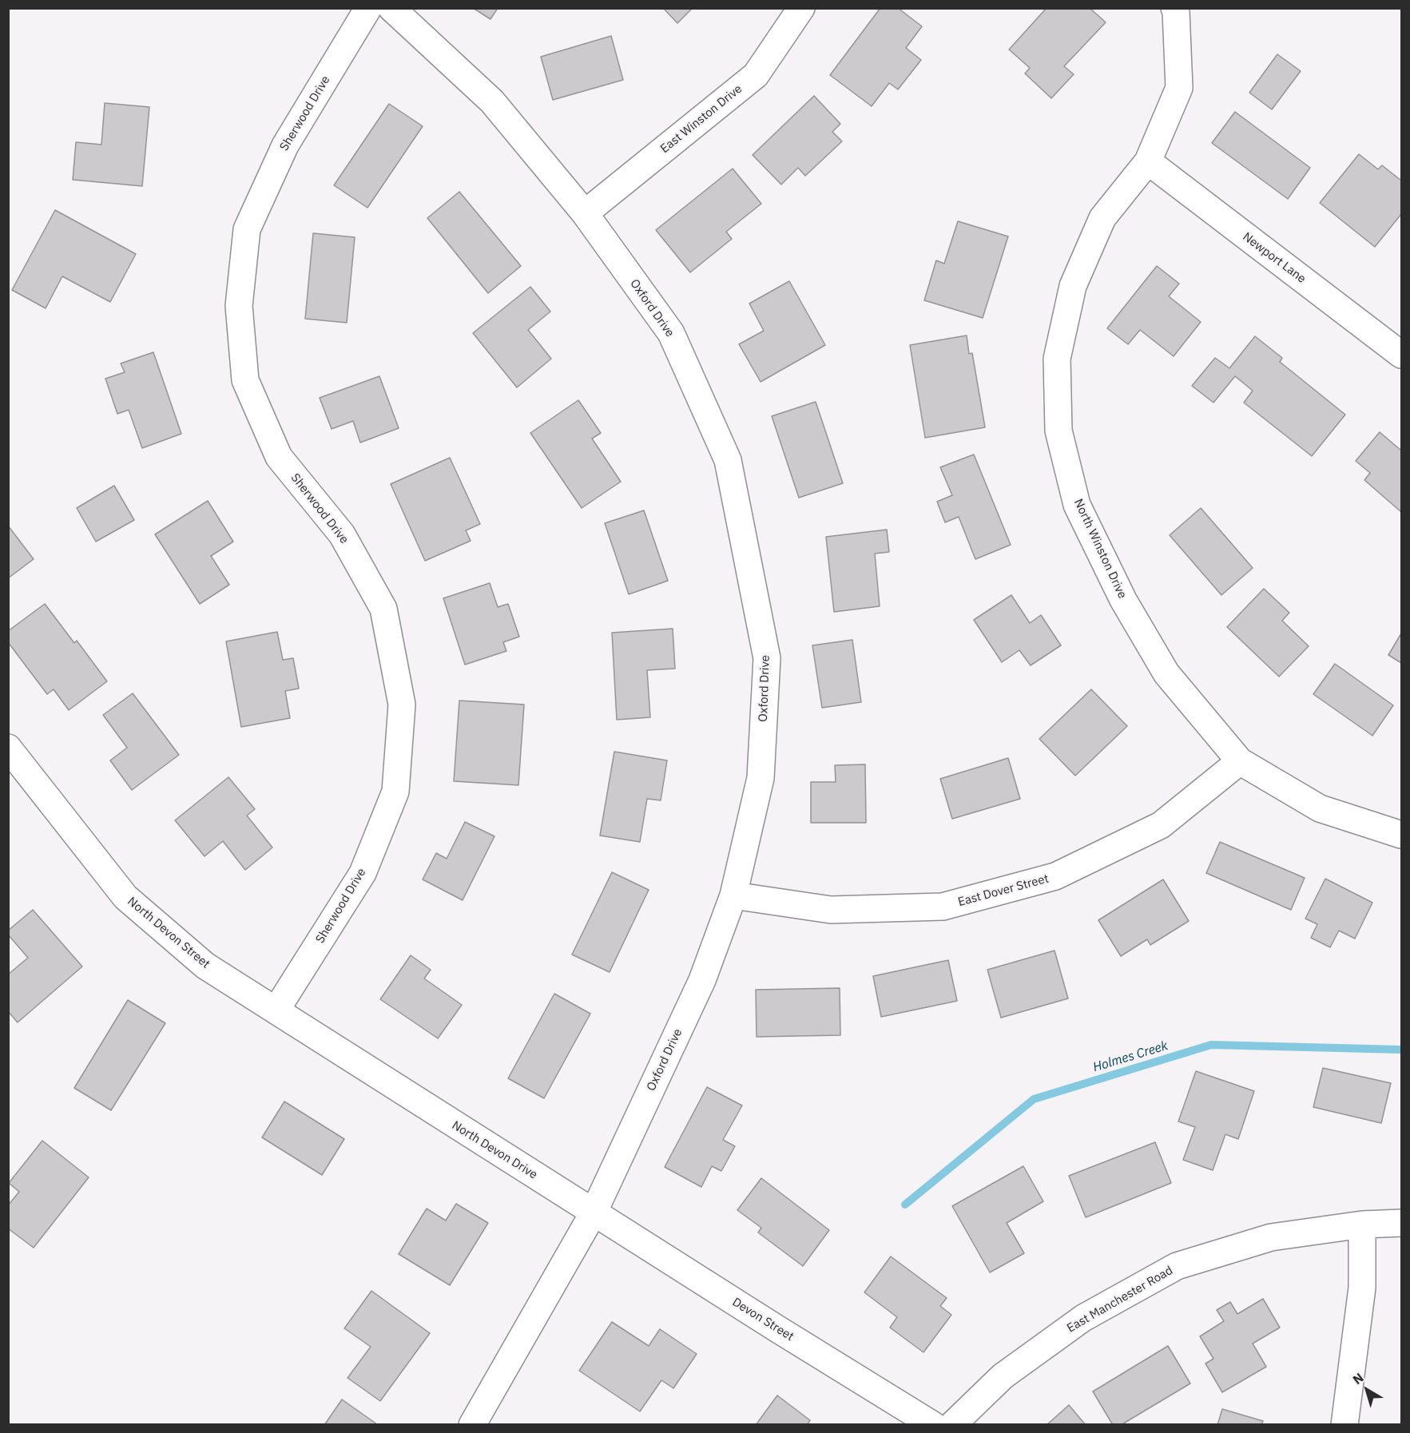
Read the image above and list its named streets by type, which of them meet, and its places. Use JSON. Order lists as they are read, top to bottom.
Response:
{
  "streets": {
    "street": [
      "Sherwood Drive",
      "East Winston Drive",
      "Newport Lane",
      "Oxford Drive",
      "North Winston Drive",
      "East Dover Street",
      "North Devon Street",
      "North Devon Drive",
      "East Manchester Road",
      "Devon Street"
    ]
  },
  "crossings": [
    ["Sherwood Drive", "North Devon Street"],
    ["East Winston Drive", "Oxford Drive"],
    ["Newport Lane", "North Winston Drive"],
    ["Oxford Drive", "East Dover Street"],
    ["Oxford Drive", "North Devon Drive"],
    ["Oxford Drive", "Devon Street"],
    ["North Winston Drive", "East Dover Street"],
    ["North Devon Street", "North Devon Drive"],
    ["North Devon Drive", "Devon Street"]
  ],
  "water": ["Holmes Creek"],
  "north": "top left"
}
